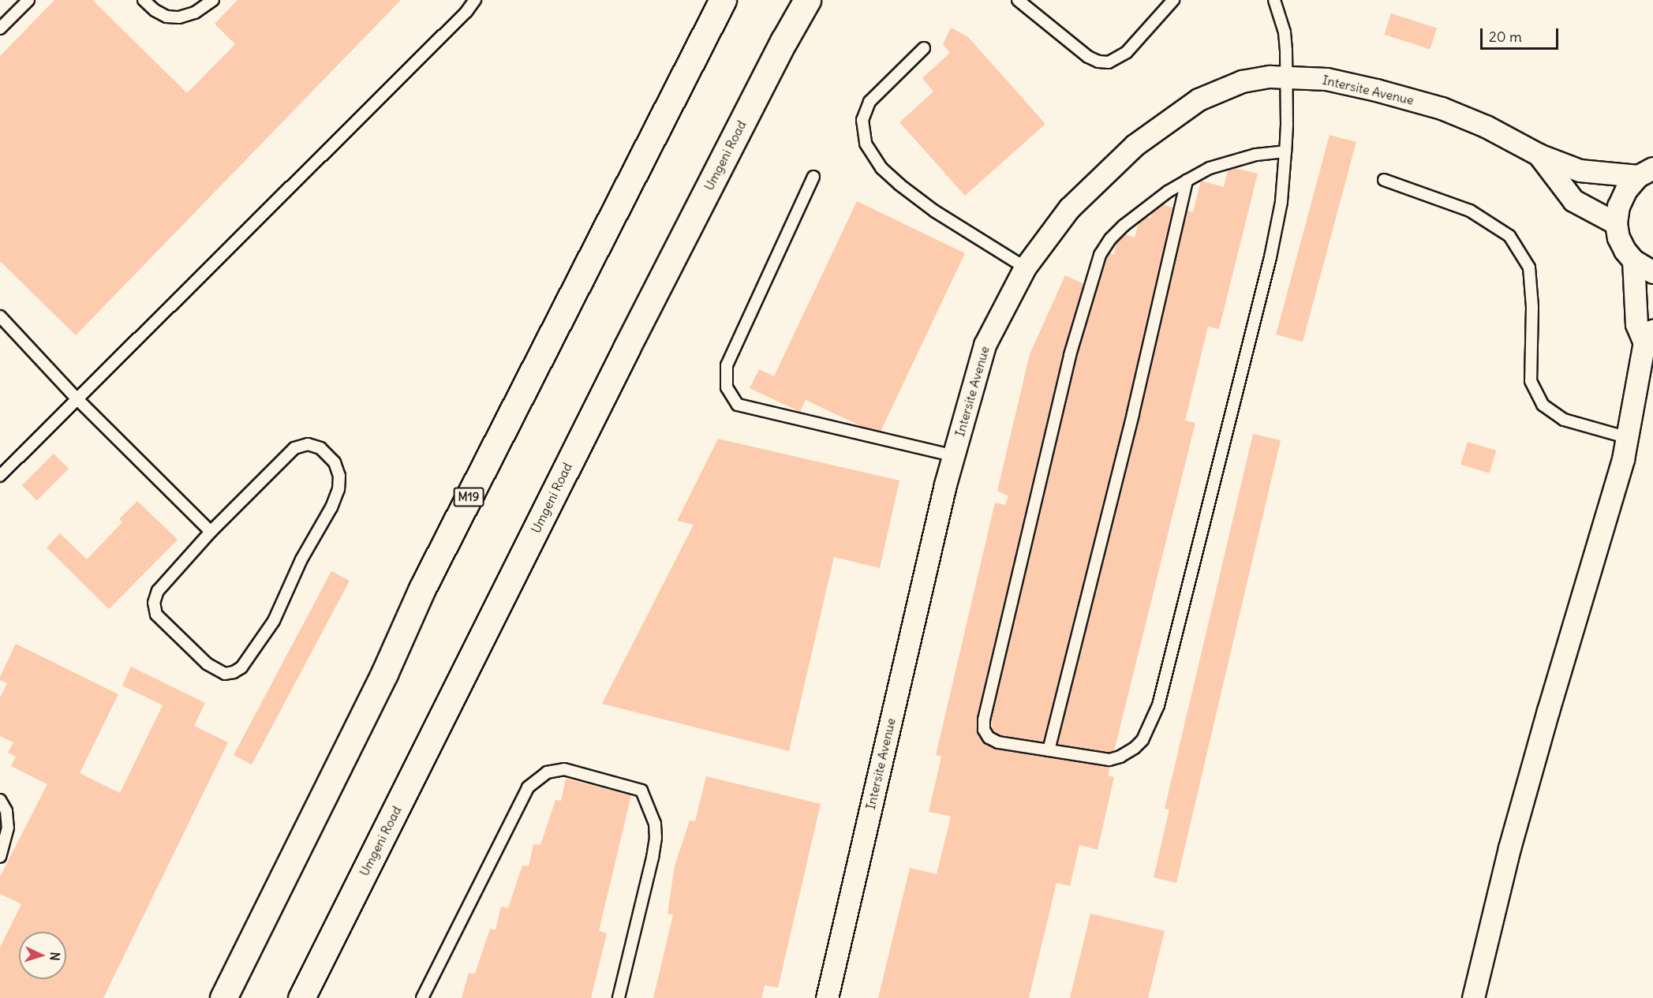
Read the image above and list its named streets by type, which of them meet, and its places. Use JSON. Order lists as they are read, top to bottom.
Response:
{
  "streets": {
    "highway": ["Umgeni Road", "M19"],
    "street": ["Intersite Avenue"]
  },
  "scale_bar": "20 m",
  "north": "right"
}
